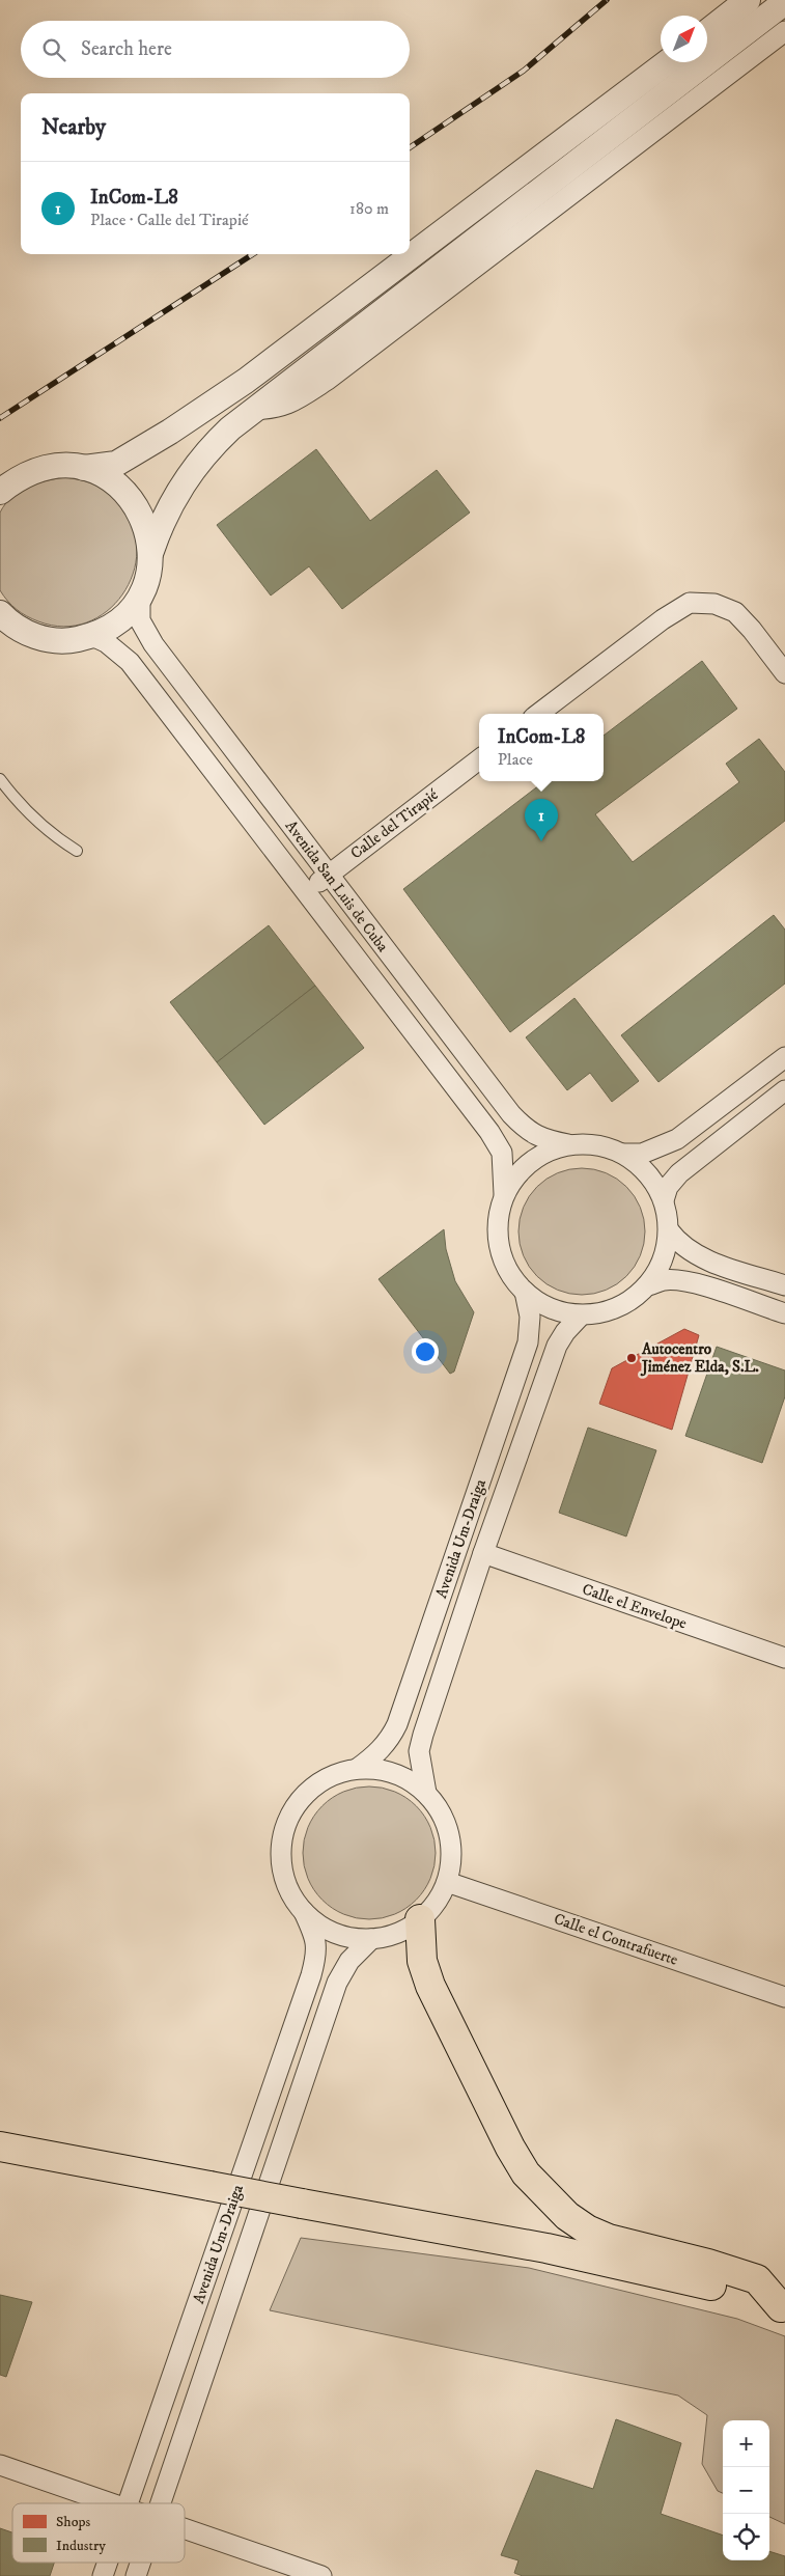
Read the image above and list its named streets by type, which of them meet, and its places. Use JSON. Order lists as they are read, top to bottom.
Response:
{
  "streets": {
    "street": [
      "Calle del Tirapié",
      "Avenida San Luis de Cuba",
      "Avenida Um-Draiga",
      "Calle el Envelope",
      "Calle el Contrafuerte"
    ]
  },
  "crossings": [
    ["Calle del Tirapié", "Avenida San Luis de Cuba"],
    ["Avenida San Luis de Cuba", "Avenida Um-Draiga"],
    ["Avenida Um-Draiga", "Calle el Envelope"],
    ["Avenida Um-Draiga", "Calle el Contrafuerte"]
  ],
  "places": ["Autocentro Jiménez Elda, S.L."],
  "legend": ["Shops", "Industry"],
  "north": "top right",
  "page": {
    "search": "Search here",
    "heading": "Nearby",
    "list": [
      {
        "mark": "1",
        "name": "InCom-L8",
        "note": "Place · Calle del Tirapié",
        "value": "180 m"
      }
    ],
    "popup": ["InCom-L8", "Place"],
    "pins": "1",
    "map_buttons": ["+", "−"]
  }
}
